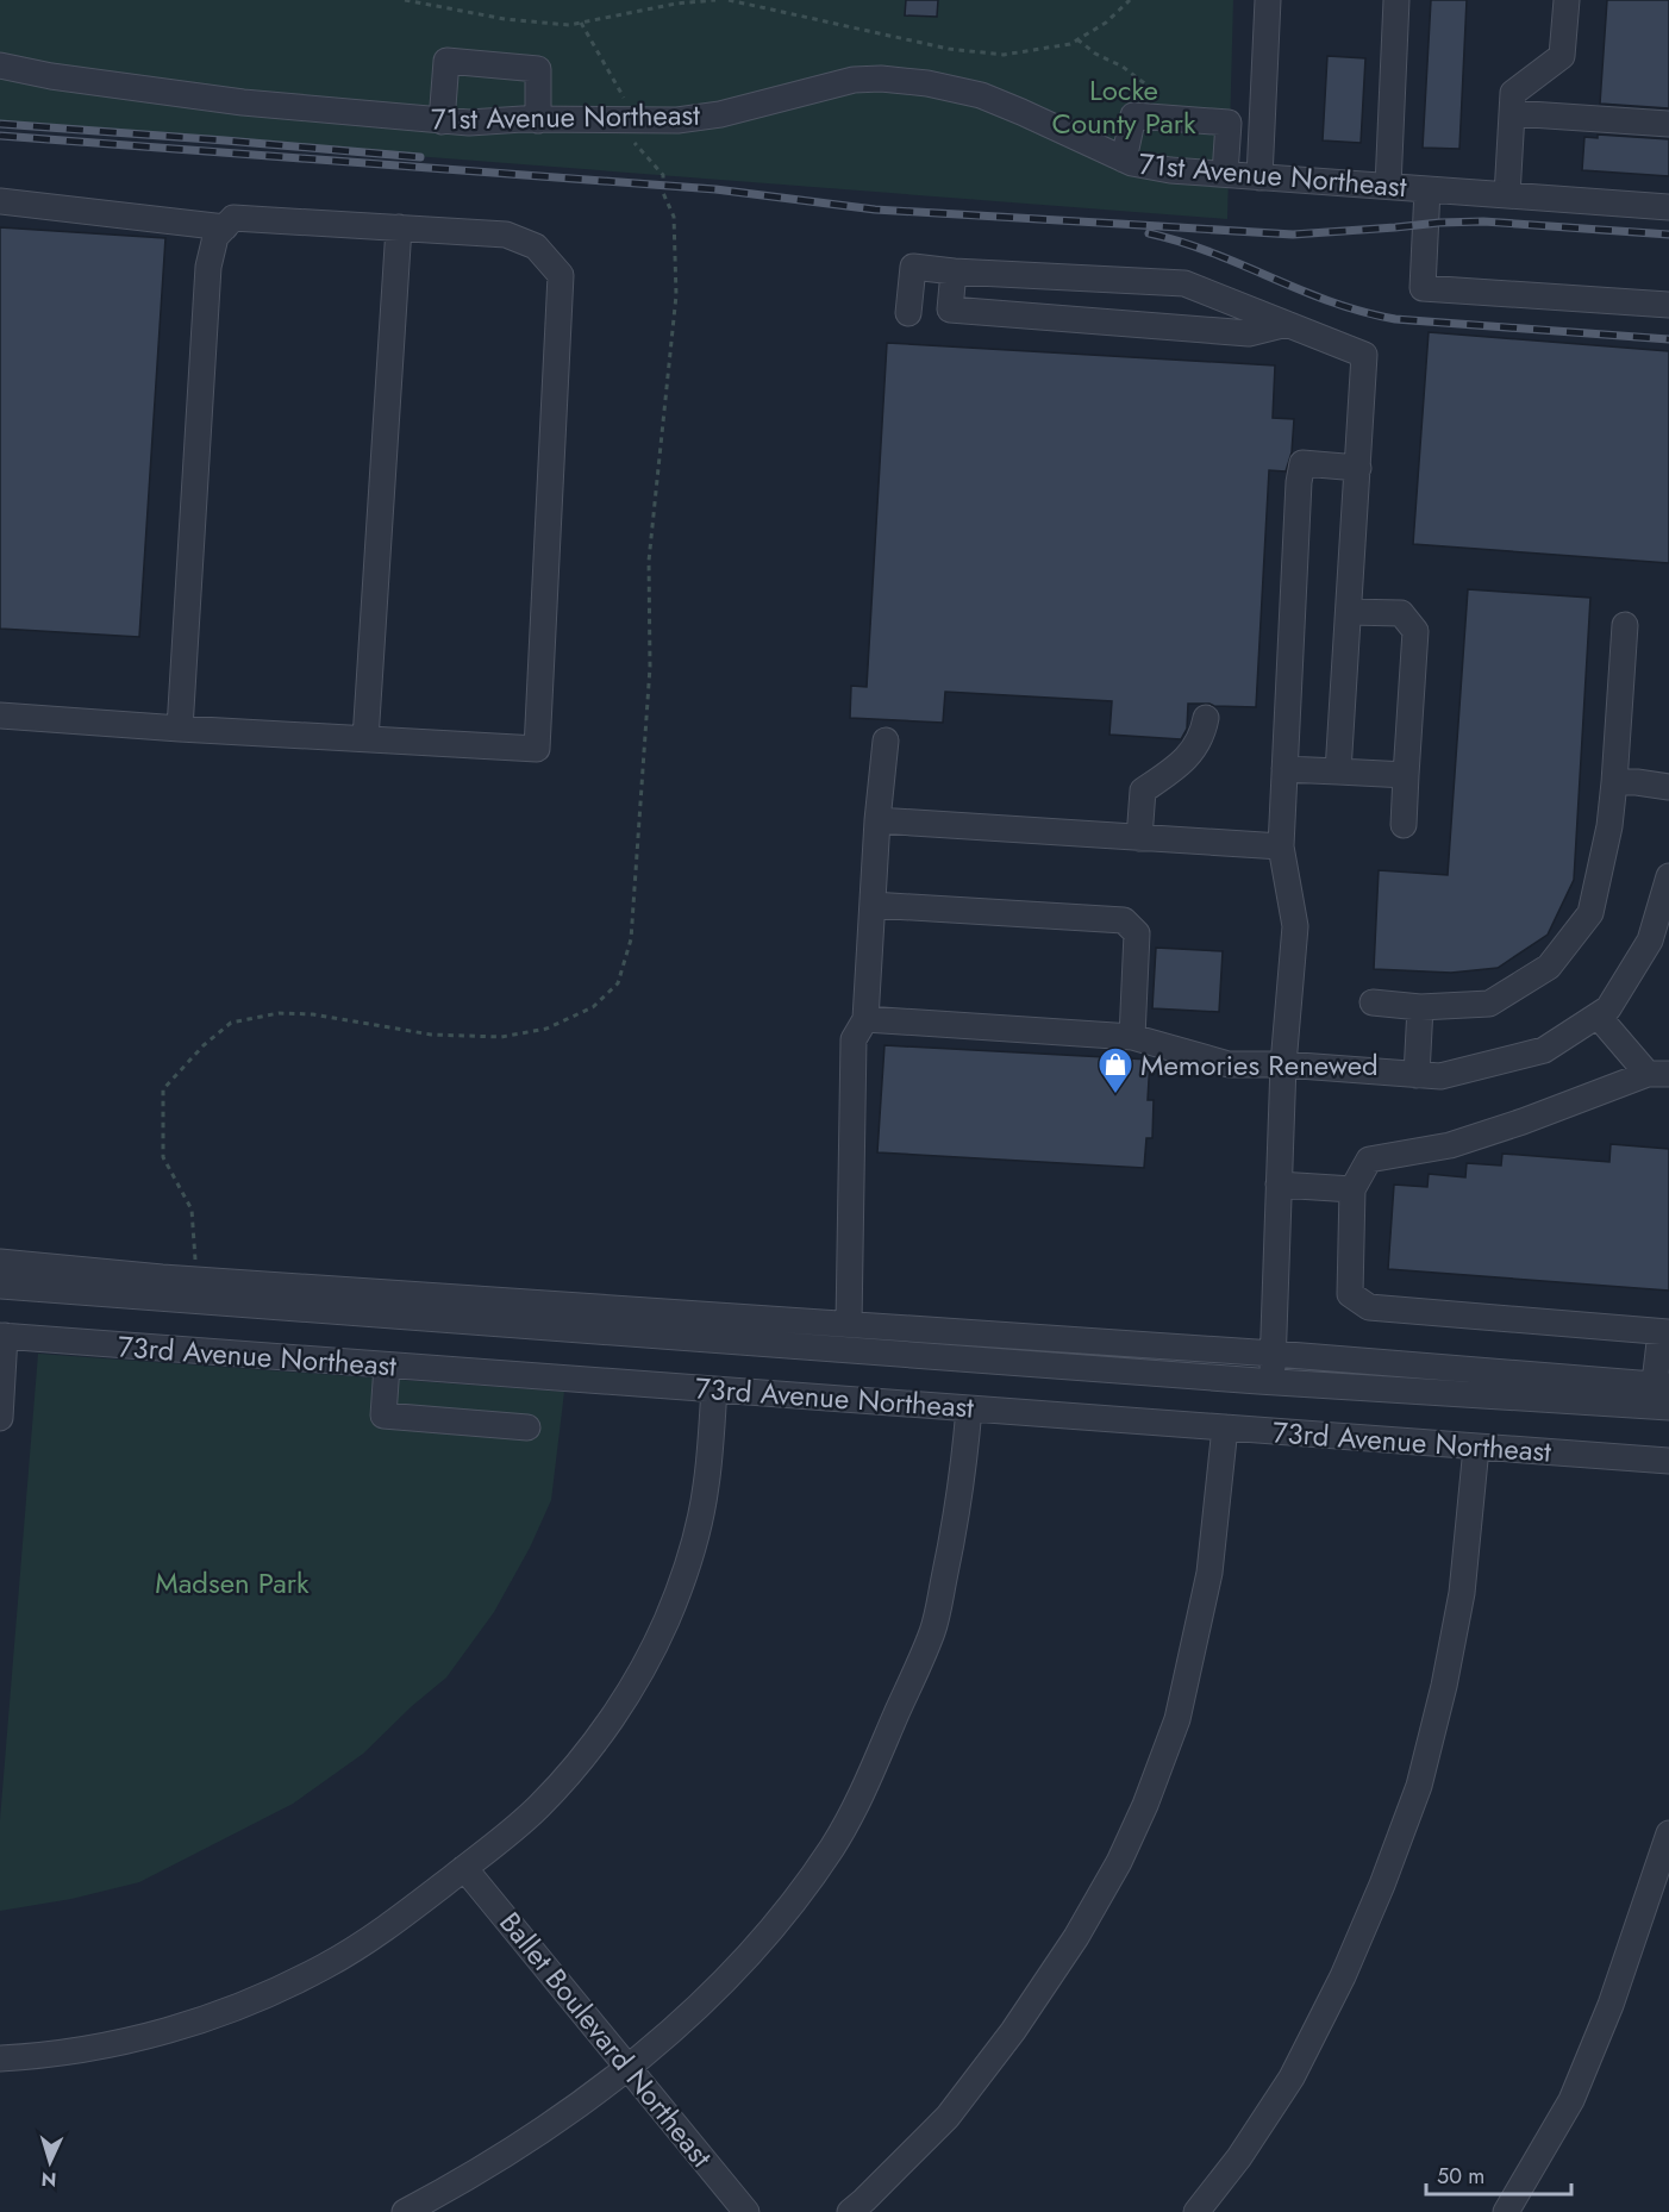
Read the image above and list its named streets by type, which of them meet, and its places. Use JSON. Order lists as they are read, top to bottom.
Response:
{
  "streets": {
    "street": ["71st Avenue Northeast", "73rd Avenue Northeast", "Ballet Boulevard Northeast"]
  },
  "parks": ["Locke County Park", "Madsen Park"],
  "places": {
    "shop": ["Memories Renewed"]
  },
  "scale_bar": "50 m",
  "north": "bottom"
}
